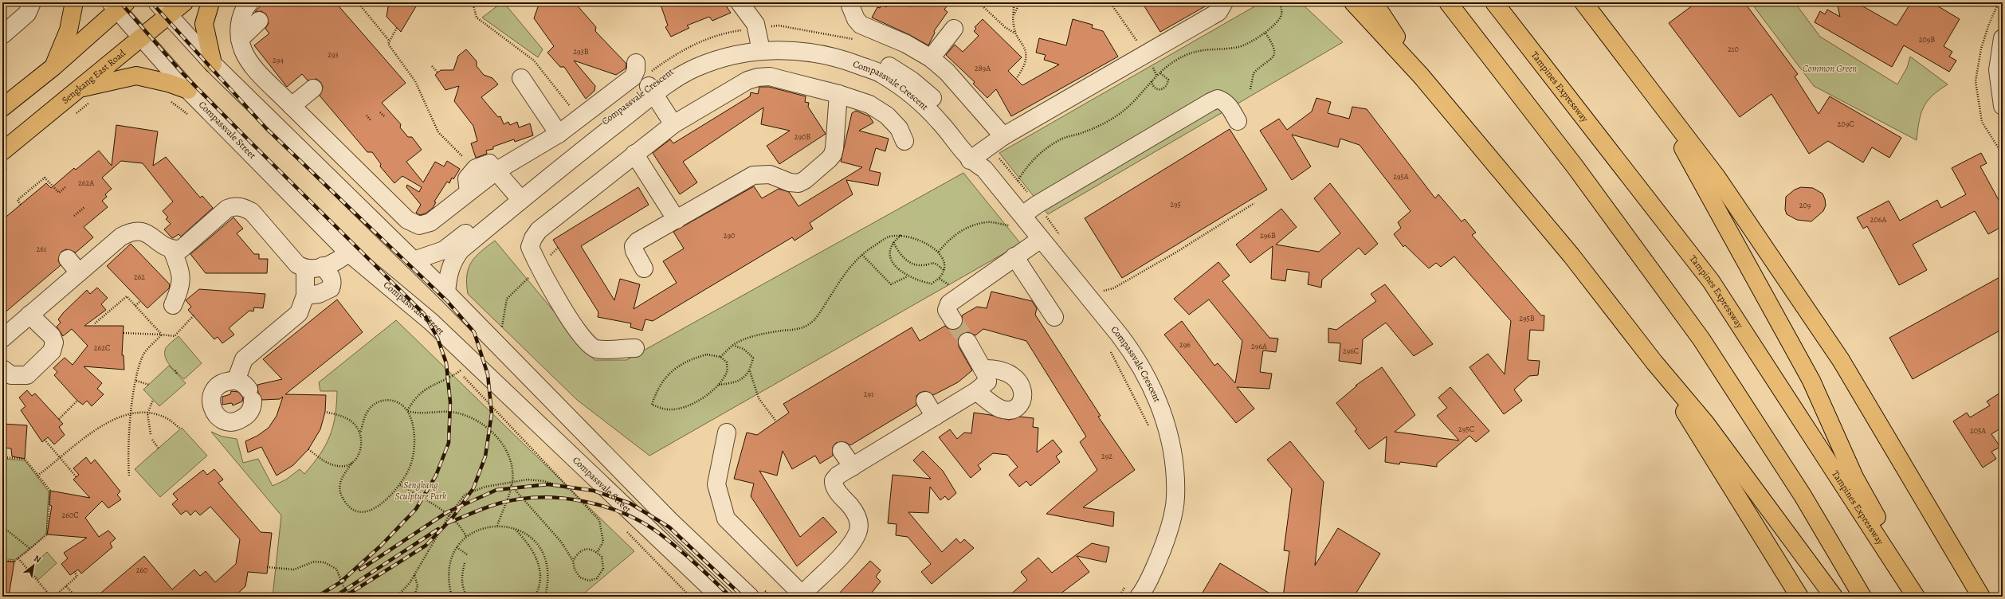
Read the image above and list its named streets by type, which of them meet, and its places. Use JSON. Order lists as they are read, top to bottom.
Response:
{
  "streets": {
    "main road": ["Sengkang East Road", "Tampines Expressway"],
    "street": ["Compassvale Crescent", "Compassvale Street"]
  },
  "crossings": [
    ["Sengkang East Road", "Compassvale Street"]
  ],
  "parks": ["Common Green", "Sengkang Sculpture Park"],
  "house_numbers": [
    "209B",
    "210",
    "293B",
    "293",
    "294",
    "289A",
    "209C",
    "290B",
    "295A",
    "262A",
    "295",
    "209",
    "206A",
    "290",
    "296B",
    "261",
    "262",
    "295B",
    "296",
    "296A",
    "262C",
    "296C",
    "291",
    "295C",
    "205A",
    "292",
    "260C",
    "260"
  ],
  "north": "top right"
}
